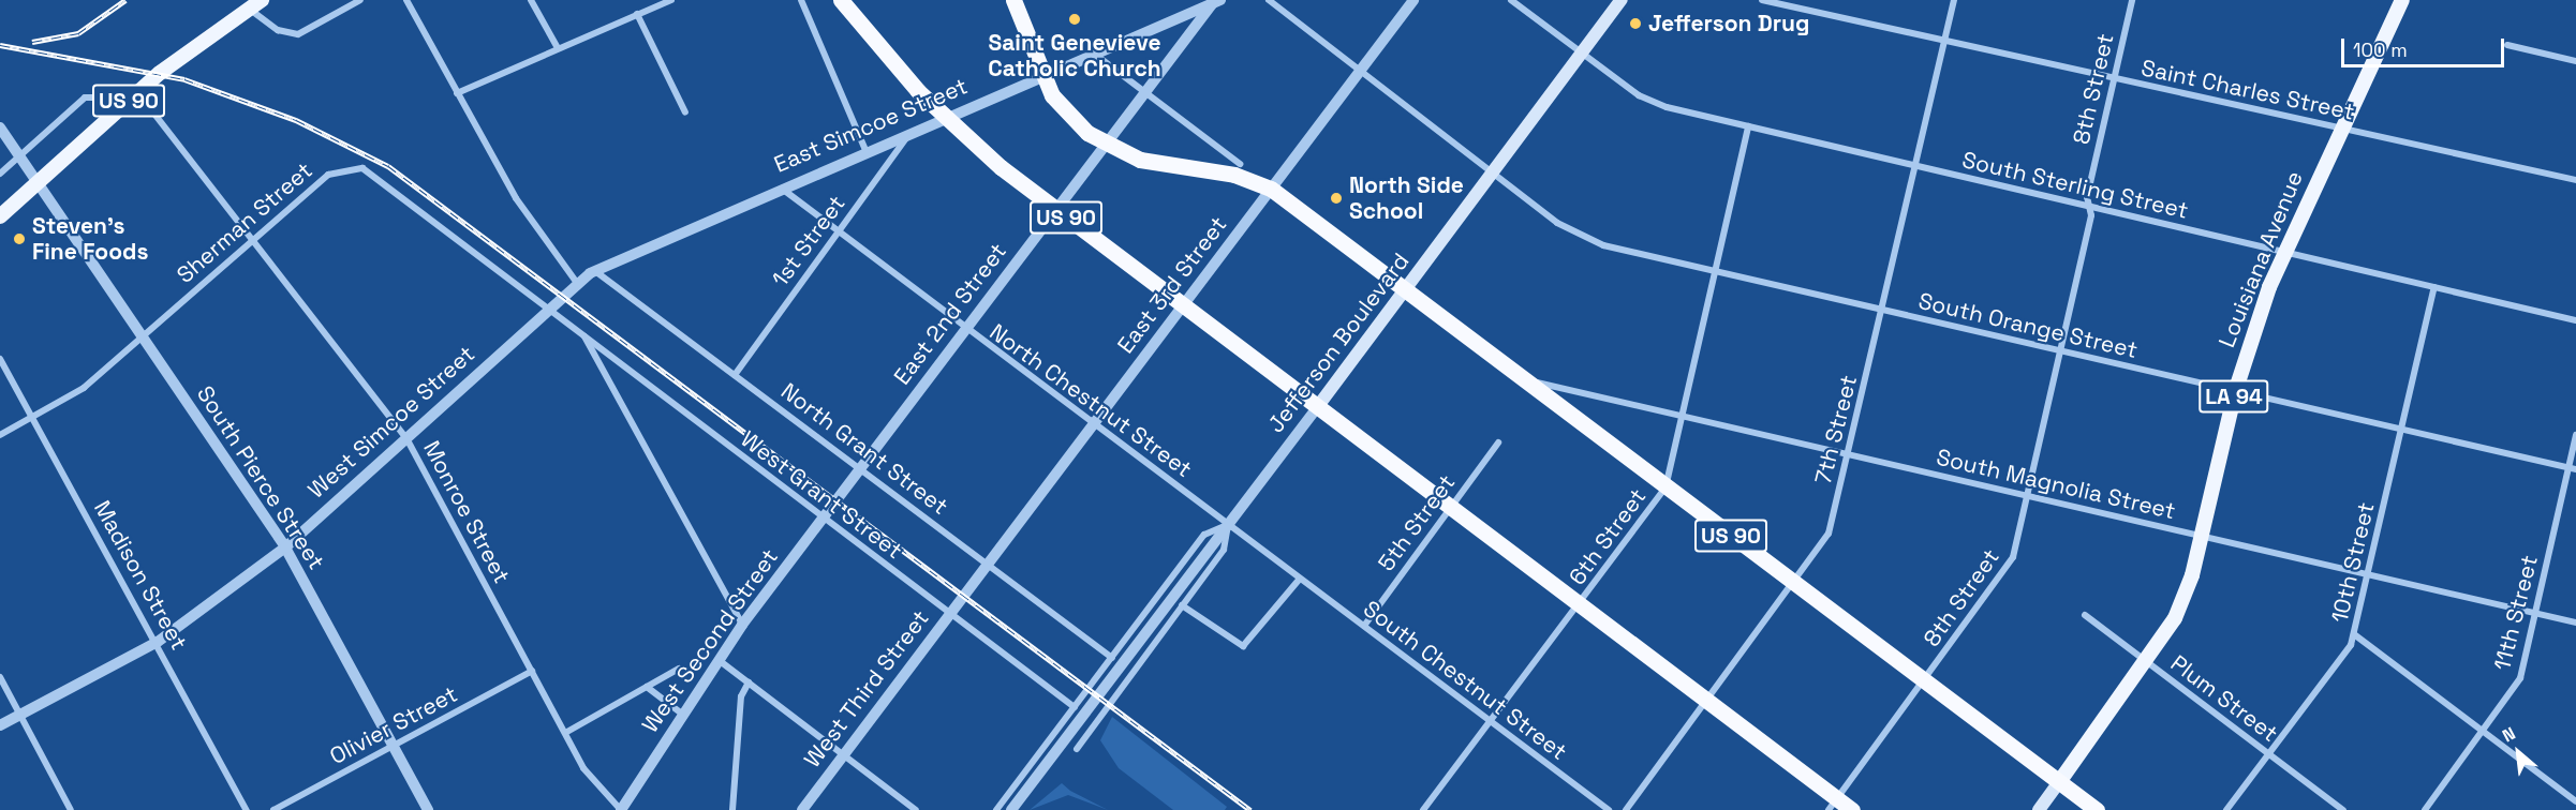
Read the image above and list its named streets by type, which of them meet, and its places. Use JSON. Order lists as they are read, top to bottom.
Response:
{
  "streets": {
    "highway": ["US 90"],
    "main road": ["Louisiana Avenue", "Jefferson Boulevard", "LA 94"],
    "street": [
      "8th Street",
      "Saint Charles Street",
      "East Simcoe Street",
      "South Sterling Street",
      "Sherman Street",
      "1st Street",
      "East 3rd Street",
      "East 2nd Street",
      "South Orange Street",
      "North Chestnut Street",
      "West Simcoe Street",
      "7th Street",
      "North Grant Street",
      "South Pierce Street",
      "South Magnolia Street",
      "West Grant Street",
      "Monroe Street",
      "5th Street",
      "6th Street",
      "10th Street",
      "Madison Street",
      "11th Street",
      "West Second Street",
      "South Chestnut Street",
      "West Third Street",
      "Plum Street",
      "Olivier Street"
    ]
  },
  "crossings": [
    ["8th Street", "Saint Charles Street"],
    ["8th Street", "US 90"],
    ["8th Street", "South Sterling Street"],
    ["8th Street", "South Orange Street"],
    ["8th Street", "South Magnolia Street"],
    ["Saint Charles Street", "Louisiana Avenue"],
    ["Saint Charles Street", "7th Street"],
    ["US 90", "East Simcoe Street"],
    ["US 90", "Louisiana Avenue"],
    ["US 90", "East 3rd Street"],
    ["US 90", "East 2nd Street"],
    ["US 90", "Jefferson Boulevard"],
    ["US 90", "7th Street"],
    ["US 90", "South Pierce Street"],
    ["US 90", "South Magnolia Street"],
    ["US 90", "Monroe Street"],
    ["US 90", "5th Street"],
    ["US 90", "6th Street"],
    ["East Simcoe Street", "1st Street"],
    ["East Simcoe Street", "East 2nd Street"],
    ["East Simcoe Street", "North Chestnut Street"],
    ["East Simcoe Street", "West Simcoe Street"],
    ["East Simcoe Street", "North Grant Street"],
    ["South Sterling Street", "Louisiana Avenue"],
    ["South Sterling Street", "Jefferson Boulevard"],
    ["South Sterling Street", "7th Street"],
    ["South Sterling Street", "6th Street"],
    ["South Sterling Street", "10th Street"],
    ["Sherman Street", "West Simcoe Street"],
    ["Sherman Street", "South Pierce Street"],
    ["Sherman Street", "West Grant Street"],
    ["Sherman Street", "Monroe Street"],
    ["Sherman Street", "Madison Street"],
    ["1st Street", "North Chestnut Street"],
    ["1st Street", "North Grant Street"],
    ["Louisiana Avenue", "South Orange Street"],
    ["Louisiana Avenue", "South Magnolia Street"],
    ["Louisiana Avenue", "Plum Street"],
    ["East 3rd Street", "South Orange Street"],
    ["East 3rd Street", "North Chestnut Street"],
    ["East 3rd Street", "North Grant Street"],
    ["East 3rd Street", "West Third Street"],
    ["East 2nd Street", "North Chestnut Street"],
    ["East 2nd Street", "North Grant Street"],
    ["East 2nd Street", "West Second Street"],
    ["South Orange Street", "Jefferson Boulevard"],
    ["South Orange Street", "7th Street"],
    ["South Orange Street", "6th Street"],
    ["South Orange Street", "10th Street"],
    ["South Orange Street", "11th Street"],
    ["Jefferson Boulevard", "North Chestnut Street"],
    ["Jefferson Boulevard", "North Grant Street"],
    ["Jefferson Boulevard", "West Grant Street"],
    ["Jefferson Boulevard", "South Chestnut Street"],
    ["North Chestnut Street", "South Chestnut Street"],
    ["West Simcoe Street", "South Pierce Street"],
    ["West Simcoe Street", "West Grant Street"],
    ["West Simcoe Street", "Monroe Street"],
    ["West Simcoe Street", "Madison Street"],
    ["7th Street", "South Magnolia Street"],
    ["South Pierce Street", "Olivier Street"],
    ["South Magnolia Street", "6th Street"],
    ["South Magnolia Street", "10th Street"],
    ["South Magnolia Street", "11th Street"],
    ["West Grant Street", "West Second Street"],
    ["West Grant Street", "West Third Street"],
    ["Monroe Street", "West Second Street"],
    ["Monroe Street", "Olivier Street"],
    ["5th Street", "South Chestnut Street"],
    ["6th Street", "South Chestnut Street"],
    ["10th Street", "Plum Street"]
  ],
  "places": [
    "Saint Genevieve Catholic Church",
    "Jefferson Drug",
    "North Side School",
    "Steven's Fine Foods"
  ],
  "scale_bar": "100 m",
  "north": "top left"
}
